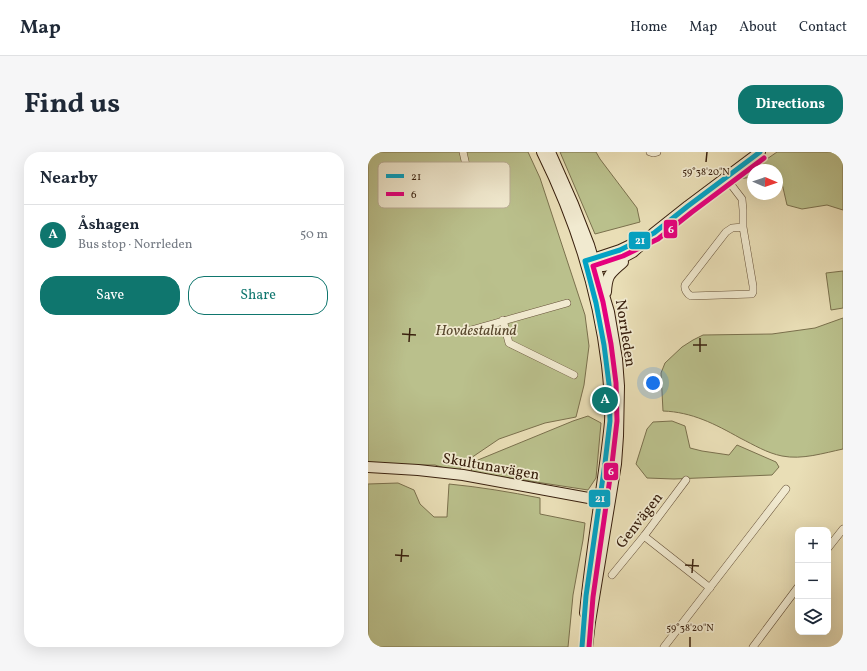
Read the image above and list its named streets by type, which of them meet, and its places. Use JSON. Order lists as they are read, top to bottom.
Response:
{
  "streets": {
    "main road": ["Norrleden", "Skultunavägen"],
    "street": ["Genvägen"]
  },
  "crossings": [
    ["Norrleden", "Skultunavägen"]
  ],
  "parks": ["Hovdestalund"],
  "lines": ["transit line 21", "transit line 6"],
  "legend": ["21", "6"],
  "north": "right",
  "page": {
    "header": "Map",
    "nav": [
      "Home",
      "Map",
      "About",
      "Contact"
    ],
    "title": "Find us",
    "buttons": [
      "Directions",
      ["Save", "Share"]
    ],
    "heading": "Nearby",
    "list": [
      {
        "mark": "A",
        "name": "Åshagen",
        "note": "Bus stop · Norrleden",
        "value": "50 m"
      }
    ],
    "pins": "A",
    "map_buttons": ["+", "−"]
  },
  "coordinates": ["59°38'20\"N"]
}
